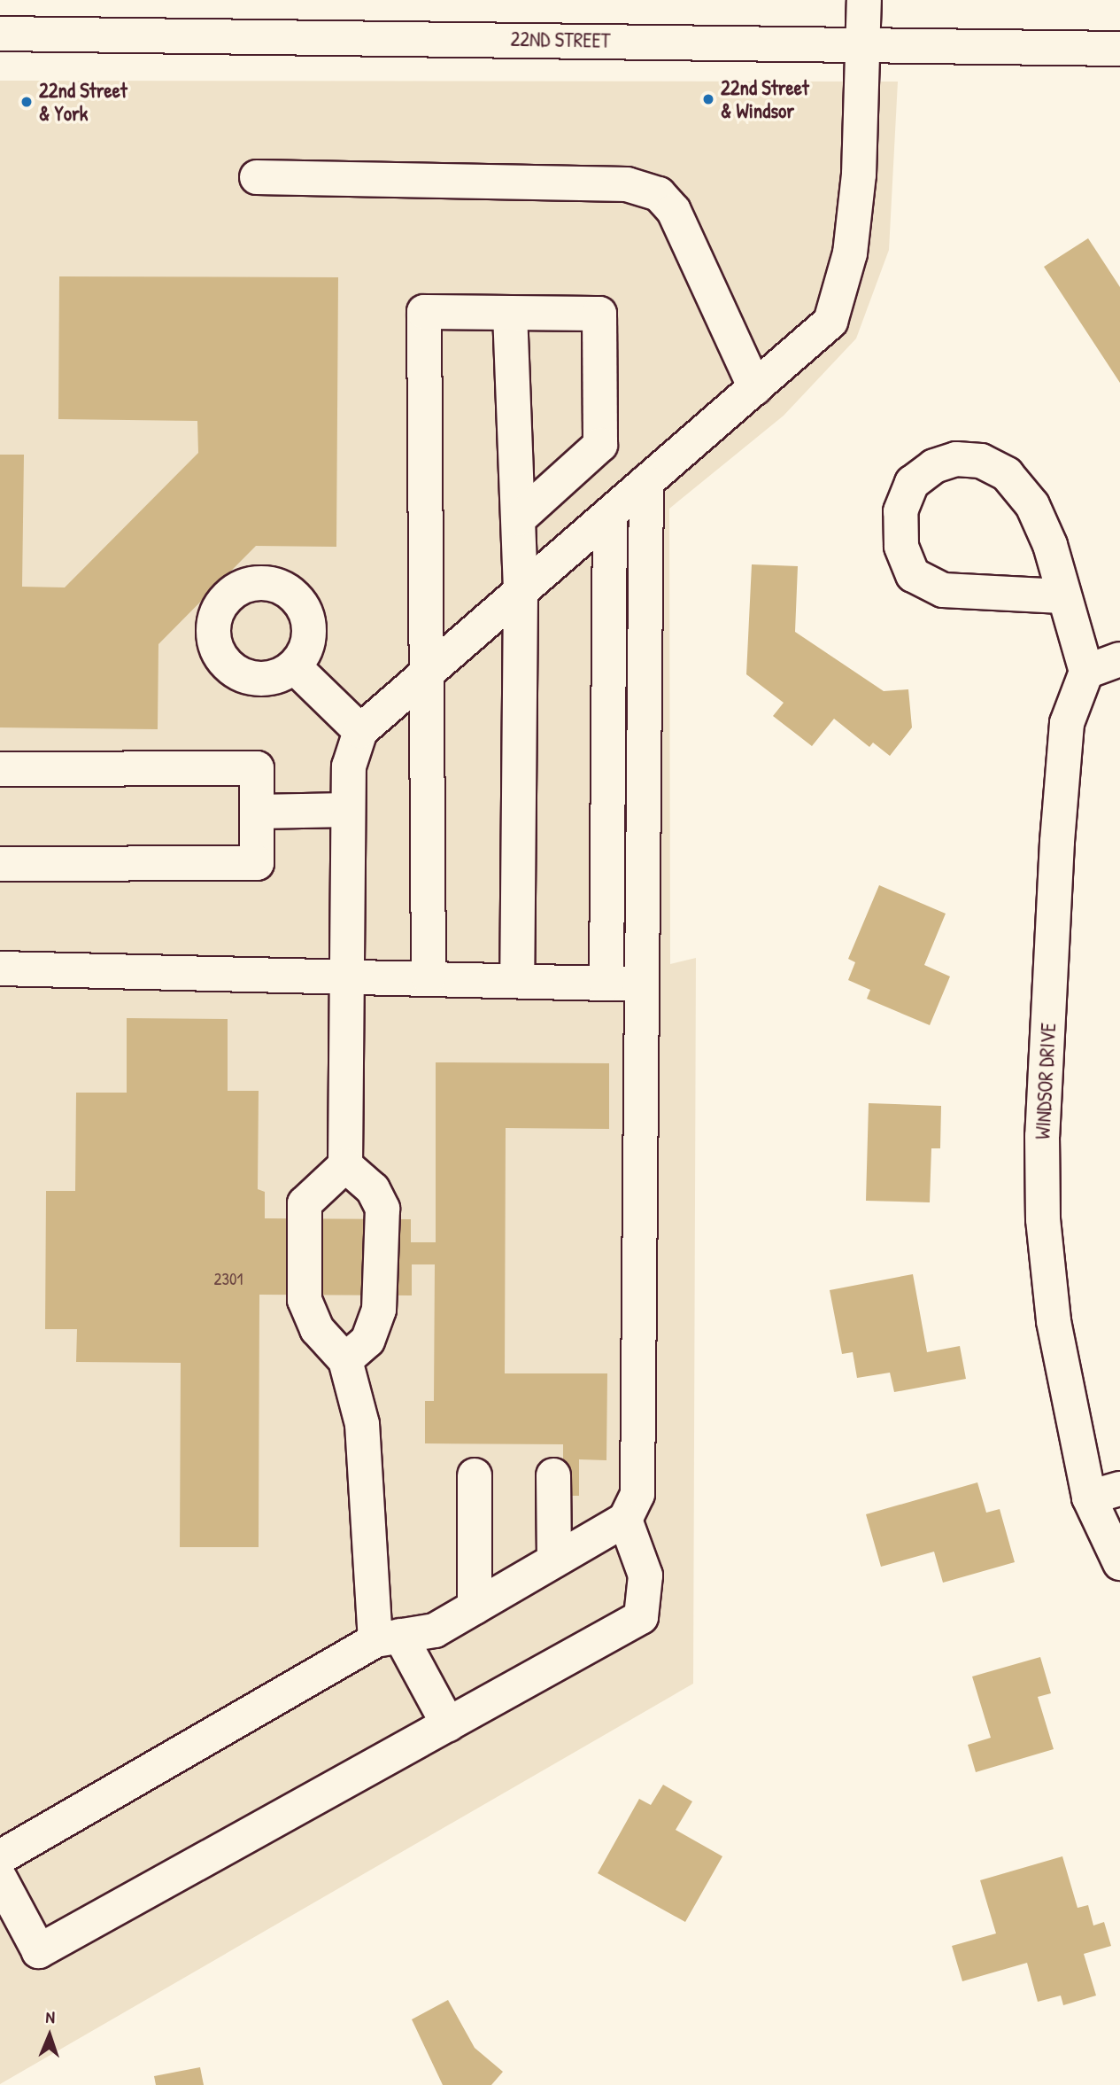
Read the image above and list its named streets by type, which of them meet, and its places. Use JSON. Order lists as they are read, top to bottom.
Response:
{
  "streets": {
    "street": ["22ND STREET", "WINDSOR DRIVE"]
  },
  "places": ["22nd Street & Windsor", "22nd Street & York"],
  "house_numbers": ["2301"],
  "north": "top"
}
